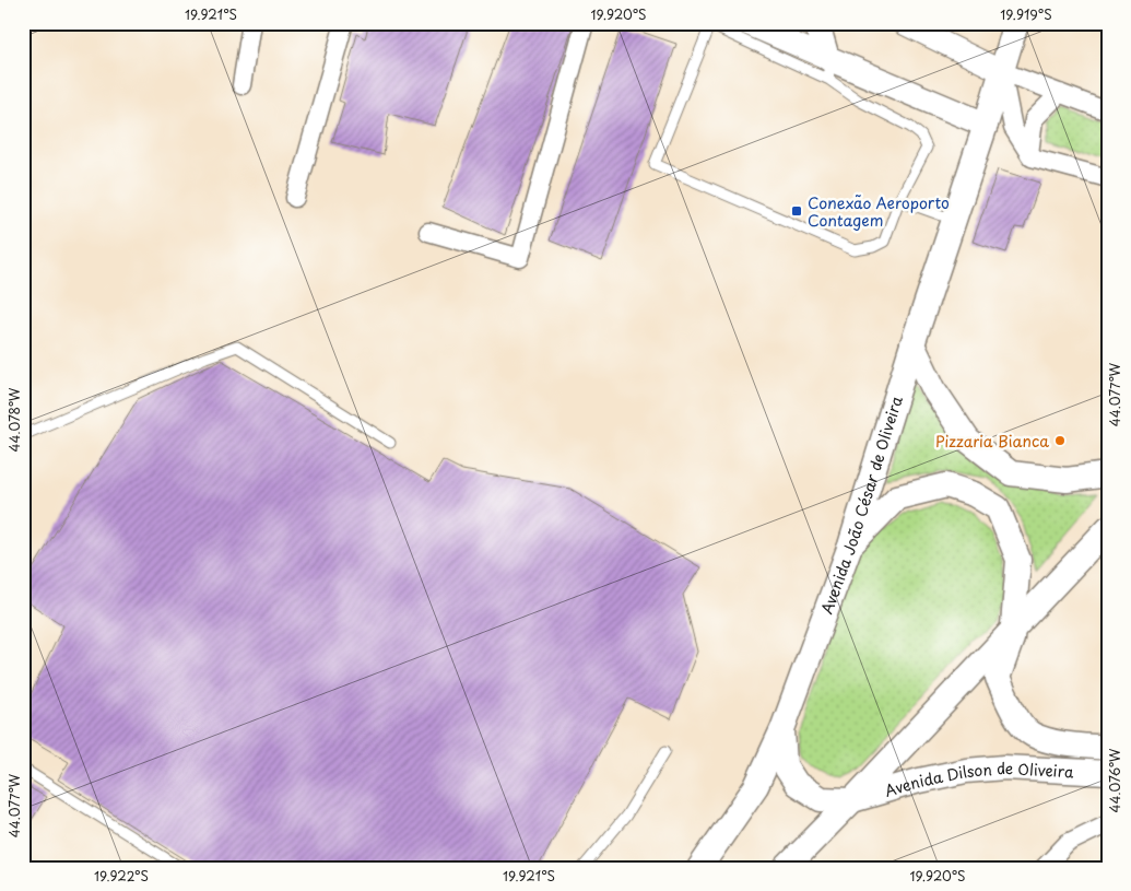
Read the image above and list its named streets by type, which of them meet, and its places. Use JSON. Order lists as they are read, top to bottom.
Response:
{
  "streets": {
    "main road": ["Avenida João César de Oliveira", "Avenida Dilson de Oliveira"]
  },
  "crossings": [
    ["Avenida João César de Oliveira", "Avenida Dilson de Oliveira"]
  ],
  "places": {
    "transit": ["Conexão Aeroporto Contagem"],
    "other": ["Pizzaria Bianca"]
  },
  "coordinates": [
    "19.921°S",
    "19.920°S",
    "19.919°S",
    "44.077°W",
    "44.078°W",
    "44.076°W",
    "19.922°S"
  ]
}
